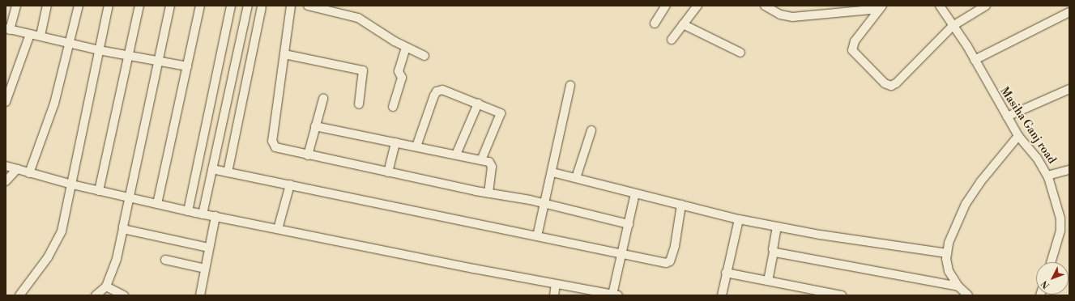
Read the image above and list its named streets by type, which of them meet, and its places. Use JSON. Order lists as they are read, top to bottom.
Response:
{
  "streets": {
    "street": ["Masiha Ganj road"]
  },
  "north": "bottom left"
}
